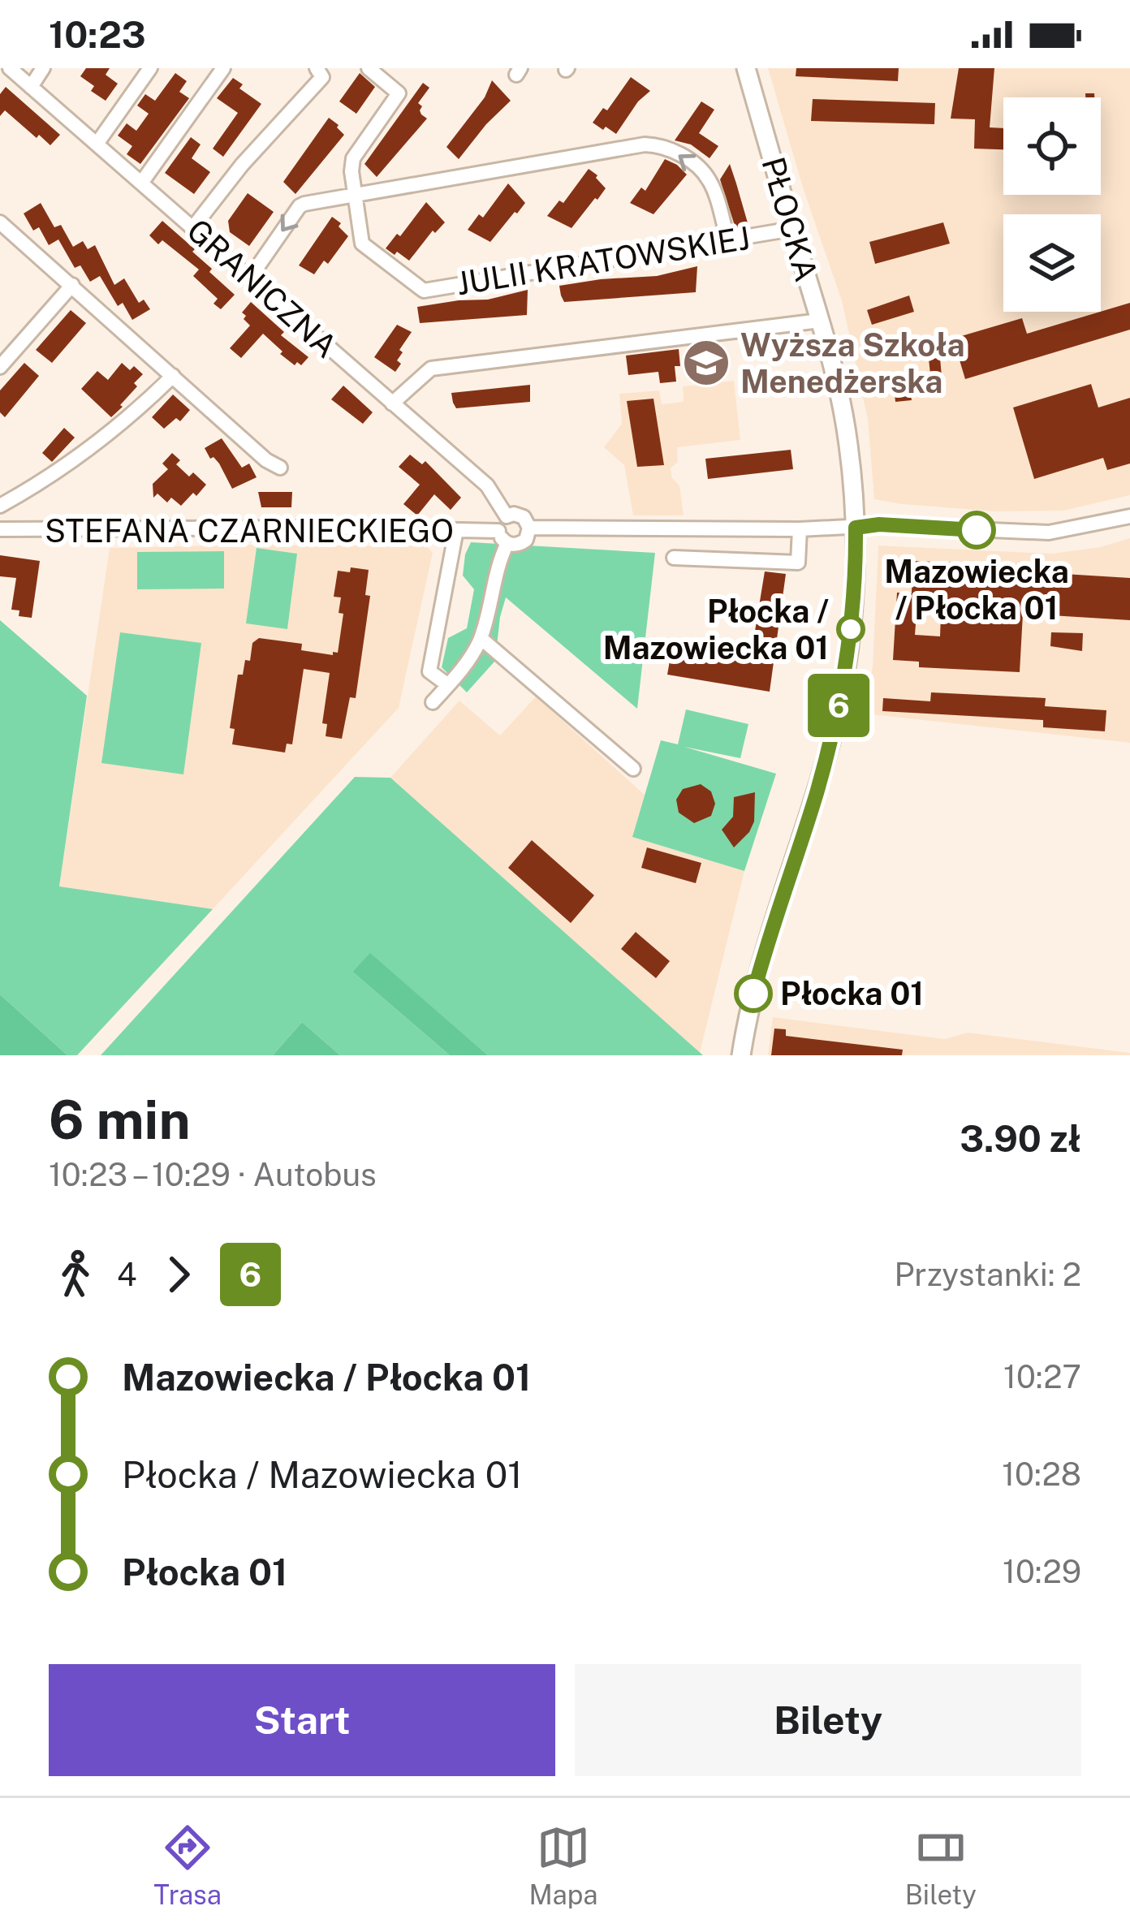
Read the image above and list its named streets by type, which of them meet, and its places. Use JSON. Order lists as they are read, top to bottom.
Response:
{
  "streets": {
    "main road": ["PŁOCKA"],
    "street": ["JULII KRATOWSKIEJ", "GRANICZNA", "STEFANA CZARNIECKIEGO"]
  },
  "crossings": [
    ["PŁOCKA", "JULII KRATOWSKIEJ"],
    ["GRANICZNA", "STEFANA CZARNIECKIEGO"]
  ],
  "places": {
    "school or university": ["Wyższa Szkoła Menedżerska"],
    "other": ["Mazowiecka / Płocka 01", "Płocka / Mazowiecka 01", "Płocka 01"]
  },
  "lines": ["bus line 6"],
  "page": {
    "status": "10:23",
    "on_map": "6",
    "heading": ["6 min", "10:23 – 10:29 · Autobus", "3.90 zł"],
    "legs": ["4", "6", "Przystanki: 2"],
    "list": [
      {
        "name": "Mazowiecka / Płocka 01",
        "value": "10:27"
      },
      {
        "name": "Płocka / Mazowiecka 01",
        "value": "10:28"
      },
      {
        "name": "Płocka 01",
        "value": "10:29"
      }
    ],
    "buttons": ["Start", "Bilety"],
    "tabs": ["Trasa", "Mapa", "Bilety"]
  }
}
